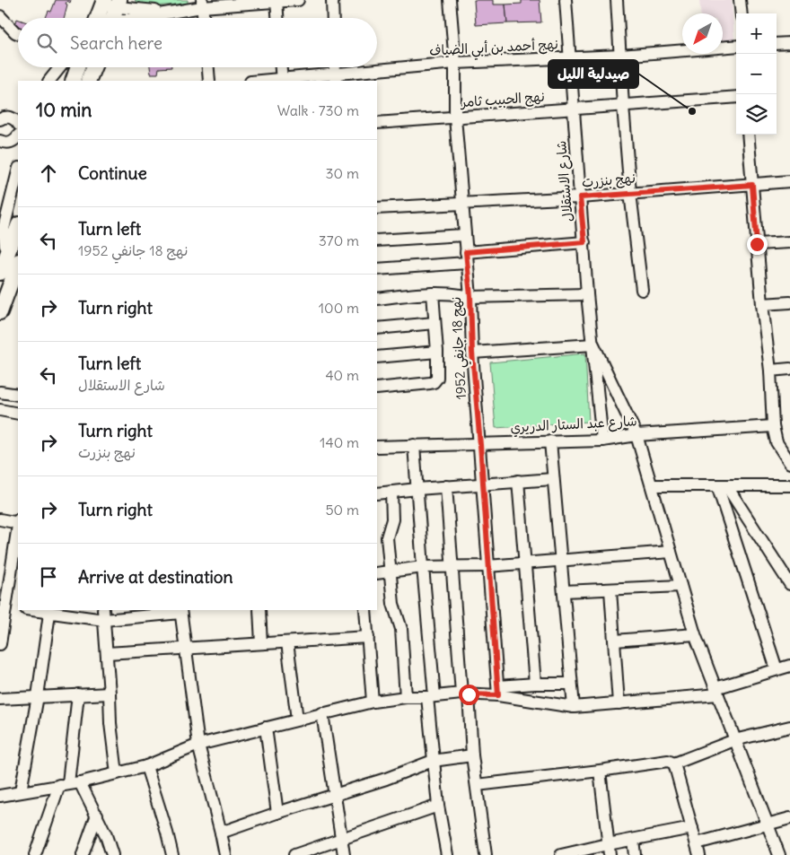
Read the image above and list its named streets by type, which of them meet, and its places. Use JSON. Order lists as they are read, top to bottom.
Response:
{
  "streets": {
    "street": [
      "نهج أحمد بن أبي الضياف",
      "نهج الحبيب ثامر",
      "نهج بنزرت",
      "شارع الاستقلال",
      "نهج 18 جانفي 1952",
      "شارع عبد الستار الدريري"
    ]
  },
  "crossings": [
    ["نهج أحمد بن أبي الضياف", "شارع الاستقلال"],
    ["نهج أحمد بن أبي الضياف", "نهج 18 جانفي 1952"],
    ["نهج الحبيب ثامر", "شارع الاستقلال"],
    ["نهج الحبيب ثامر", "نهج 18 جانفي 1952"],
    ["نهج بنزرت", "شارع الاستقلال"],
    ["نهج بنزرت", "نهج 18 جانفي 1952"],
    ["شارع الاستقلال", "شارع عبد الستار الدريري"],
    ["نهج 18 جانفي 1952", "شارع عبد الستار الدريري"]
  ],
  "places": ["صيدلية الليل"],
  "north": "bottom left",
  "page": {
    "map_buttons": ["+", "−"],
    "search": "Search here",
    "heading": ["10 min", "Walk · 730 m"],
    "list": [
      ["Continue", "30 m"],
      ["Turn left", "نهج 18 جانفي 1952", "370 m"],
      ["Turn right", "100 m"],
      ["Turn left", "شارع الاستقلال", "40 m"],
      ["Turn right", "نهج بنزرت", "140 m"],
      ["Turn right", "50 m"],
      "Arrive at destination"
    ]
  }
}
